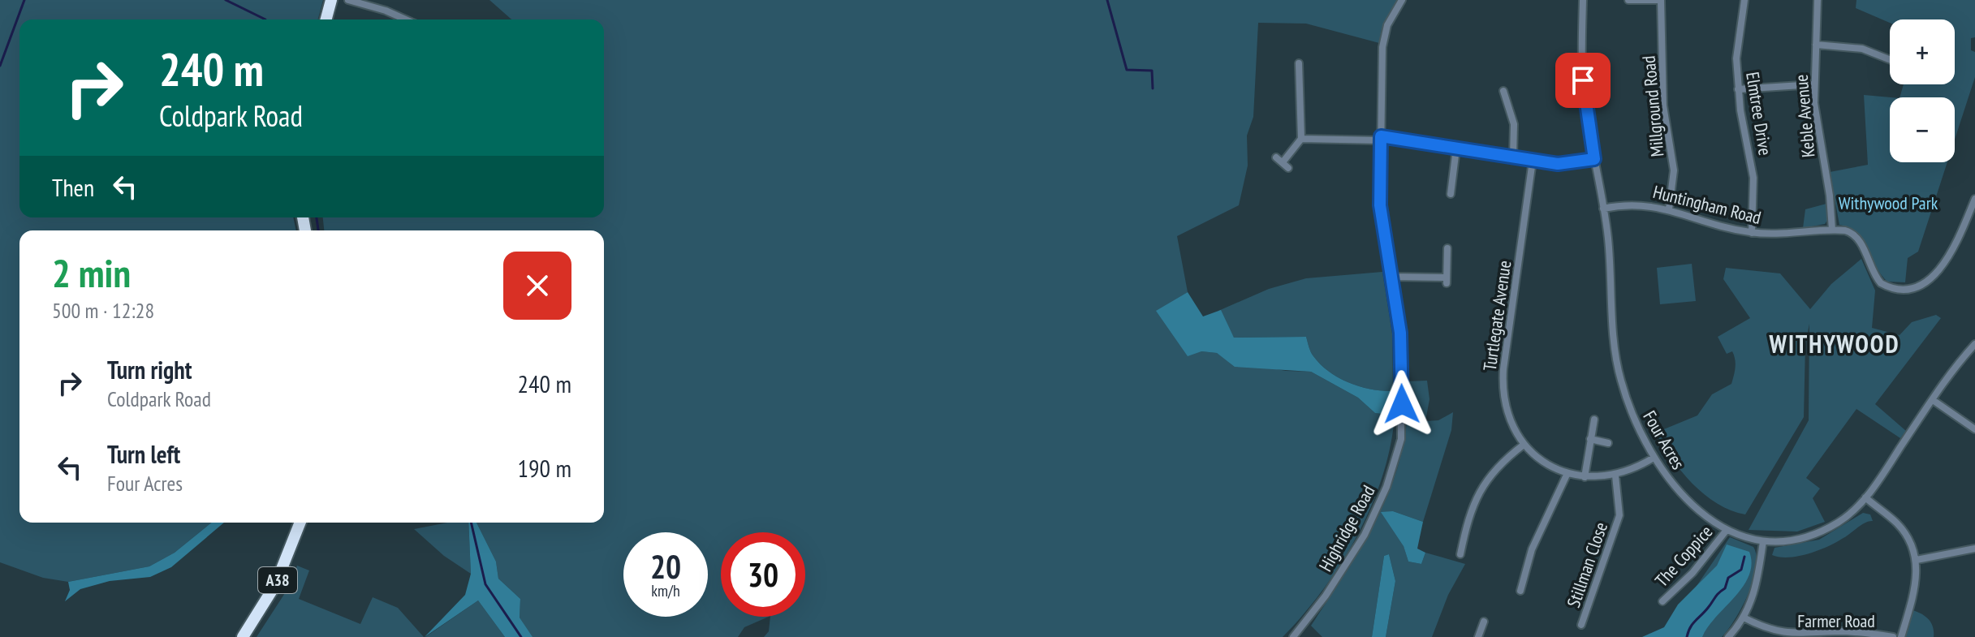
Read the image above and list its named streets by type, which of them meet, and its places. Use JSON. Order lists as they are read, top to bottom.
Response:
{
  "streets": {
    "highway": ["A38"],
    "street": [
      "Millground Road",
      "Elmtree Drive",
      "Keble Avenue",
      "Huntingham Road",
      "Turtlegate Avenue",
      "Four Acres",
      "Highridge Road",
      "The Coppice",
      "Stillman Close",
      "Farmer Road"
    ]
  },
  "crossings": [
    ["Millground Road", "Huntingham Road"],
    ["Elmtree Drive", "Huntingham Road"],
    ["Keble Avenue", "Huntingham Road"],
    ["Huntingham Road", "Four Acres"],
    ["Turtlegate Avenue", "Four Acres"],
    ["Turtlegate Avenue", "Stillman Close"],
    ["Four Acres", "The Coppice"]
  ],
  "districts": ["WITHYWOOD"],
  "parks": ["Withywood Park"],
  "page": {
    "map_buttons": ["+", "−"],
    "turn": ["240 m", "Coldpark Road"],
    "then": "Then",
    "heading": ["2 min", "500 m · 12:28"],
    "list": [
      {
        "name": "Turn right",
        "note": "Coldpark Road",
        "value": "240 m"
      },
      {
        "name": "Turn left",
        "note": "Four Acres",
        "value": "190 m"
      }
    ],
    "speed": "20 km/h",
    "limit": "30"
  }
}
